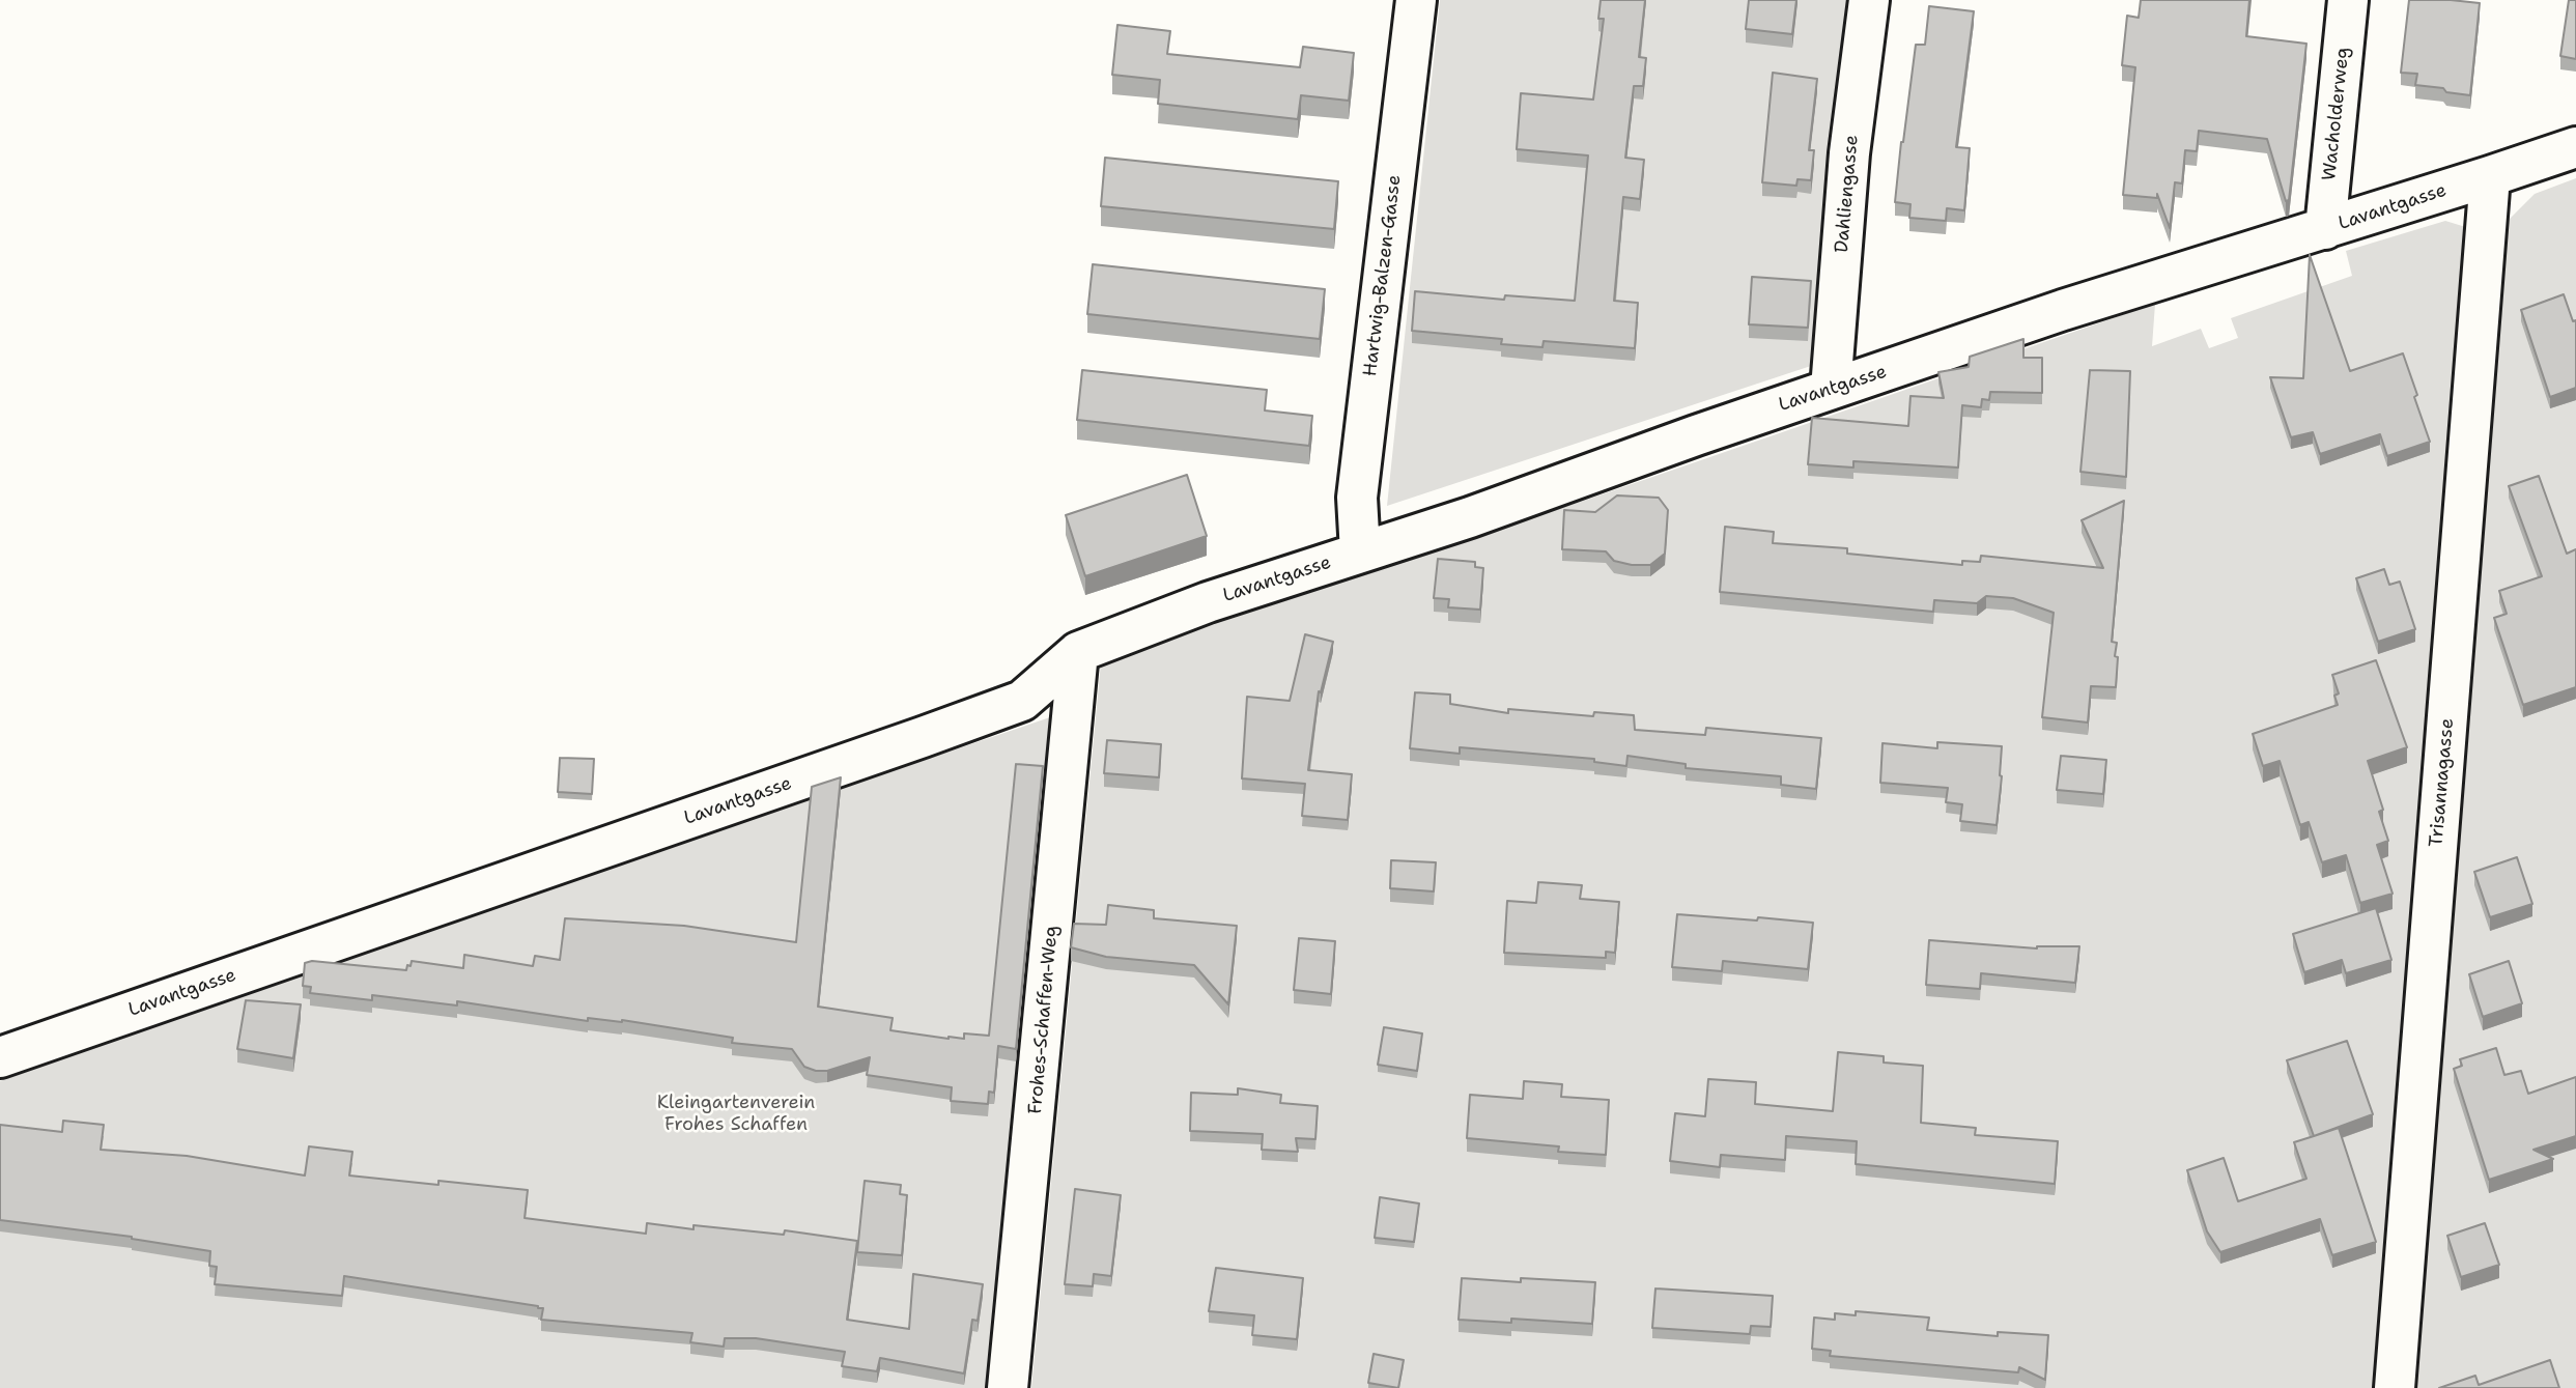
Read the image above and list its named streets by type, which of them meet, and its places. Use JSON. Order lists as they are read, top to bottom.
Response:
{
  "streets": {
    "street": [
      "Wacholderweg",
      "Dahliengasse",
      "Lavantgasse",
      "Hartwig-Balzen-Gasse",
      "Trisannagasse",
      "Frohes-Schaffen-Weg"
    ]
  },
  "crossings": [
    ["Wacholderweg", "Lavantgasse"],
    ["Dahliengasse", "Lavantgasse"],
    ["Lavantgasse", "Hartwig-Balzen-Gasse"],
    ["Lavantgasse", "Trisannagasse"],
    ["Lavantgasse", "Frohes-Schaffen-Weg"]
  ],
  "parks": ["Kleingartenverein Frohes Schaffen"]
}
